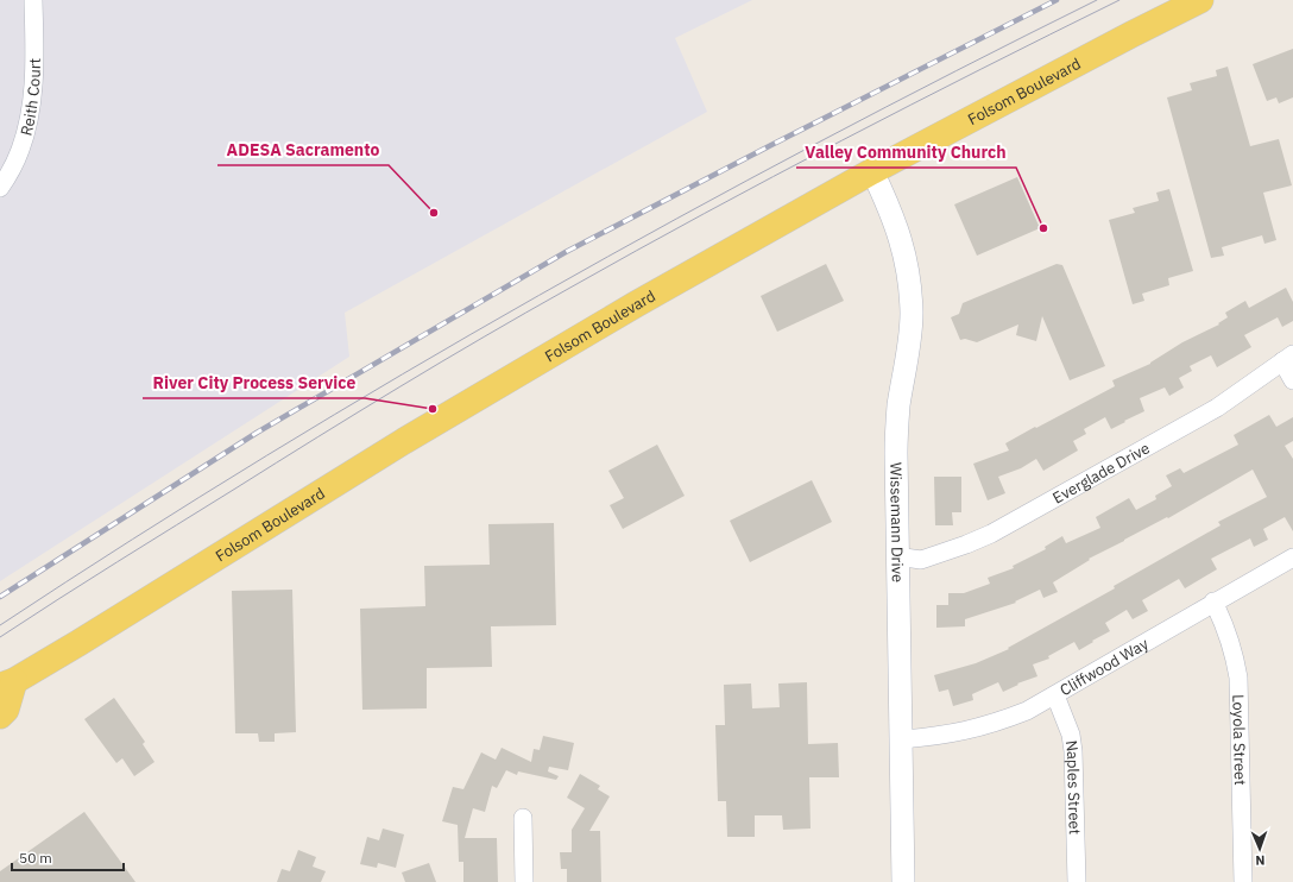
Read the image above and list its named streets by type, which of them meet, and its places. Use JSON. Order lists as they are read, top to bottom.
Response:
{
  "streets": {
    "main road": ["Folsom Boulevard"],
    "street": [
      "Reith Court",
      "Everglade Drive",
      "Wissemann Drive",
      "Cliffwood Way",
      "Loyola Street",
      "Naples Street"
    ]
  },
  "crossings": [
    ["Folsom Boulevard", "Wissemann Drive"],
    ["Everglade Drive", "Wissemann Drive"],
    ["Wissemann Drive", "Cliffwood Way"],
    ["Cliffwood Way", "Loyola Street"],
    ["Cliffwood Way", "Naples Street"]
  ],
  "places": ["ADESA Sacramento", "Valley Community Church", "River City Process Service"],
  "scale_bar": "50 m",
  "north": "bottom"
}
